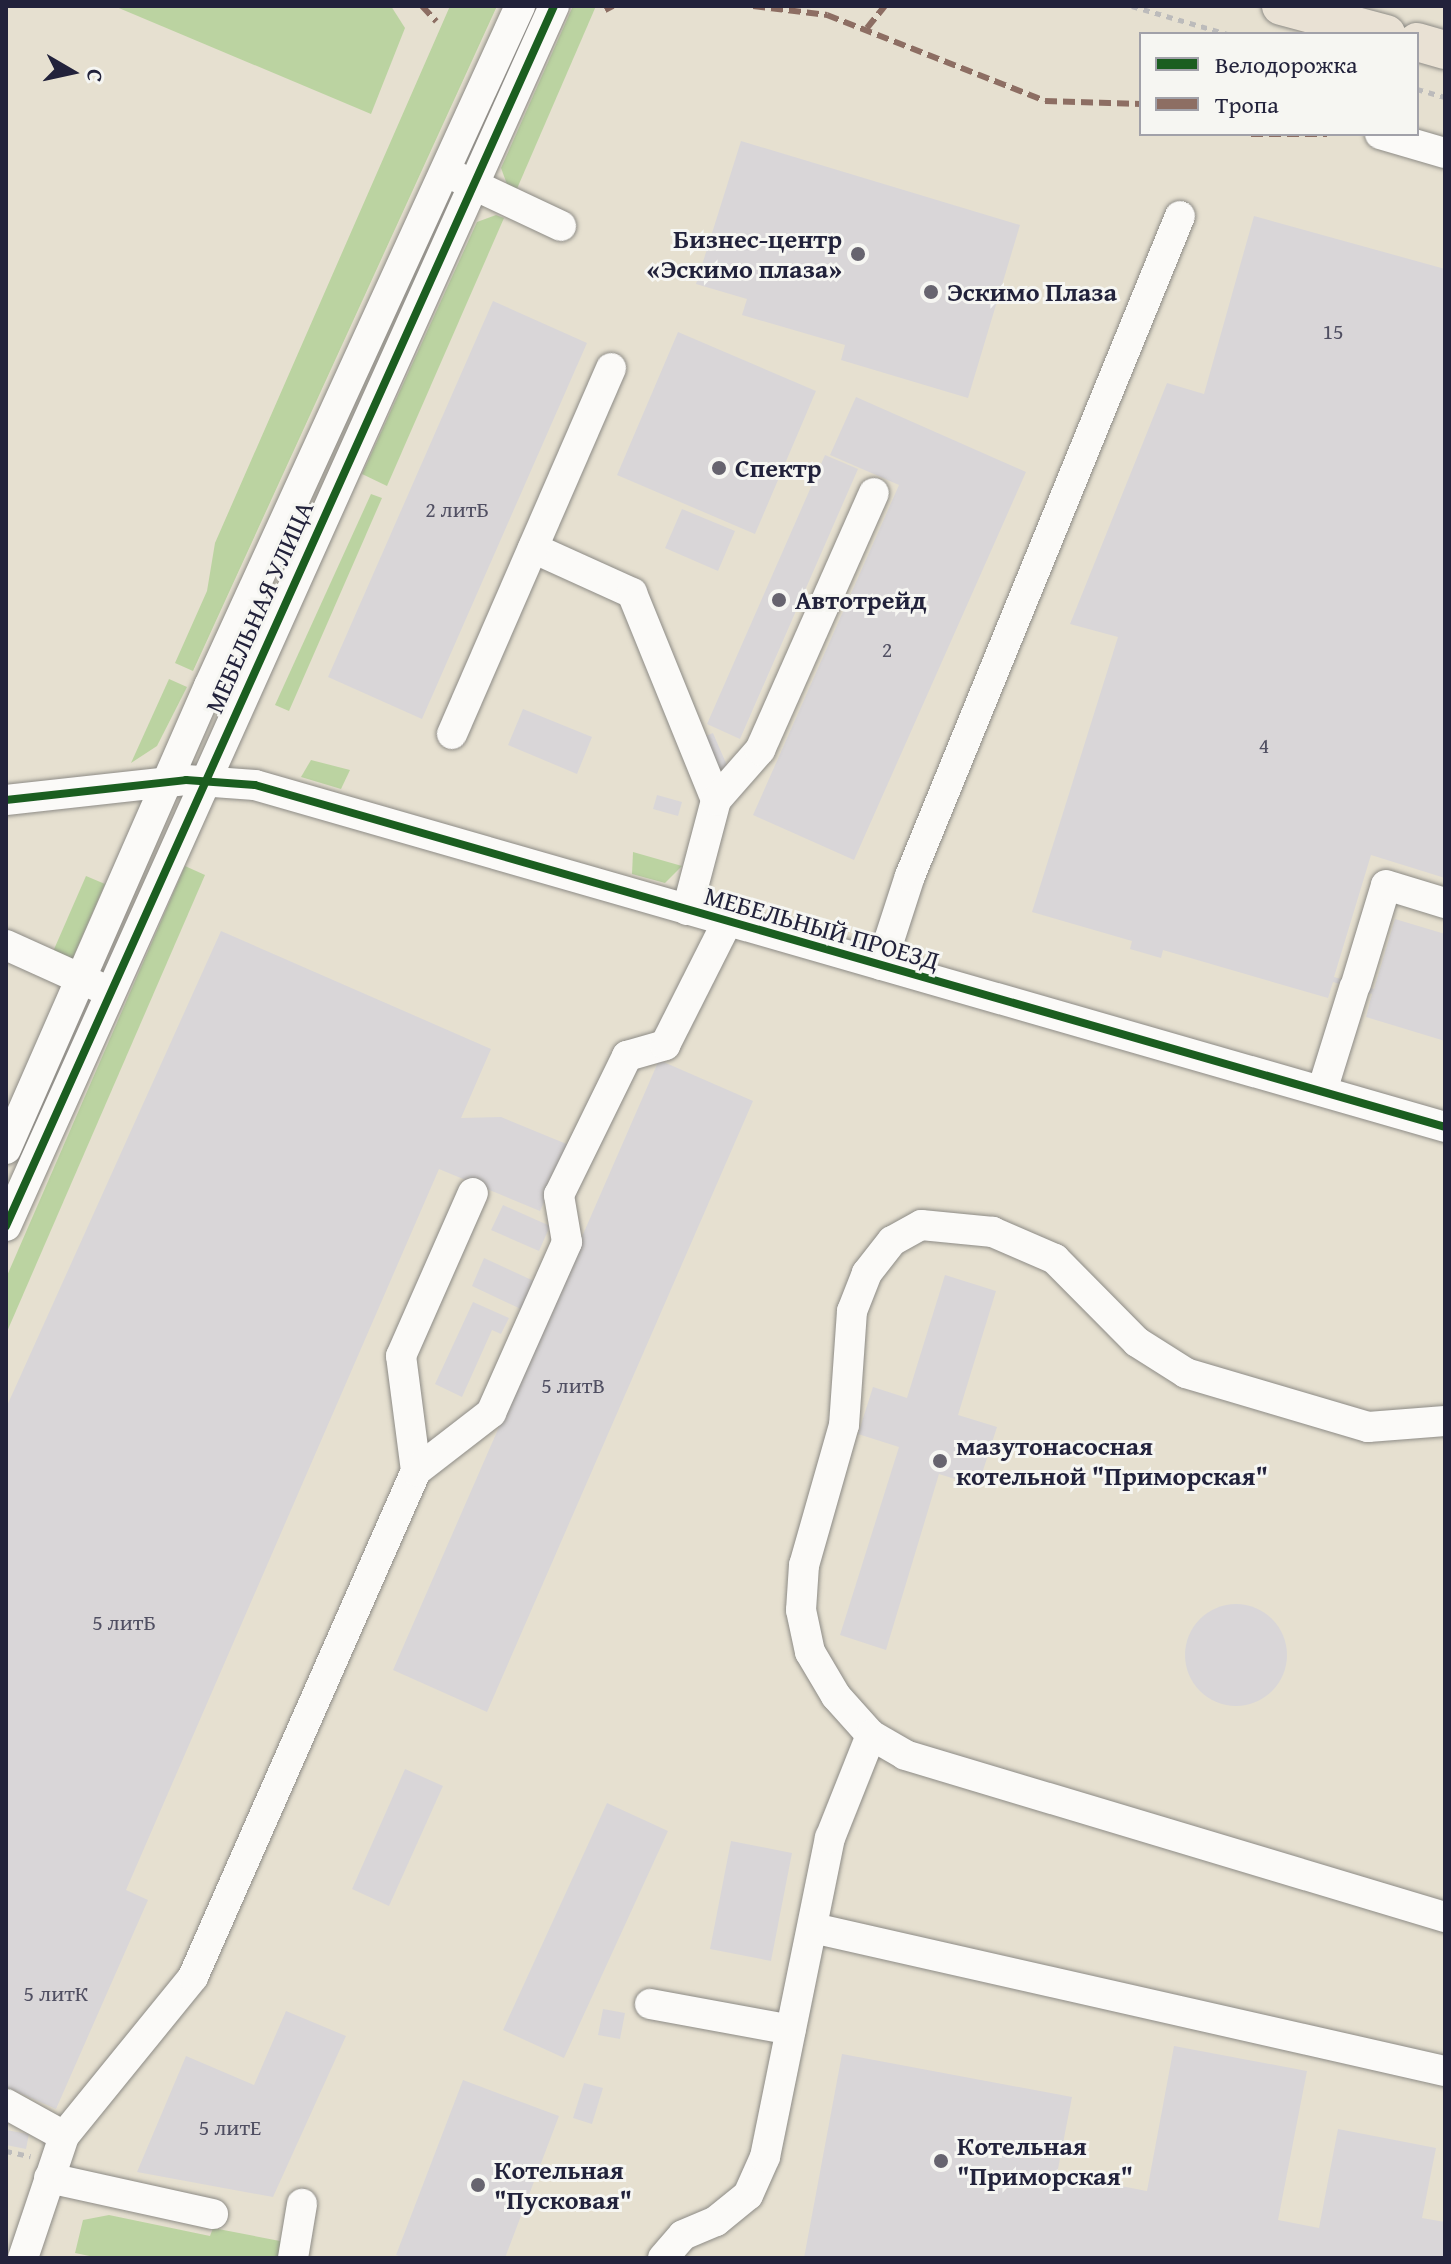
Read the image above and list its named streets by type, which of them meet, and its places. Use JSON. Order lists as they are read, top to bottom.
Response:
{
  "streets": {
    "street": ["МЕБЕЛЬНАЯ УЛИЦА", "МЕБЕЛЬНЫЙ ПРОЕЗД"]
  },
  "crossings": [
    ["МЕБЕЛЬНАЯ УЛИЦА", "МЕБЕЛЬНЫЙ ПРОЕЗД"]
  ],
  "places": [
    "Бизнес-центр «Эскимо плаза»",
    "Эскимо Плаза",
    "Спектр",
    "Автотрейд",
    "мазутонасосная котельной \"Приморская\"",
    "Котельная \"Приморская\"",
    "Котельная \"Пусковая\""
  ],
  "house_numbers": [
    "15",
    "2 литБ",
    "2",
    "4",
    "5 литВ",
    "5 литБ",
    "5 литК",
    "5 литЕ"
  ],
  "legend": ["Велодорожка", "Тропа"],
  "north": "right"
}
